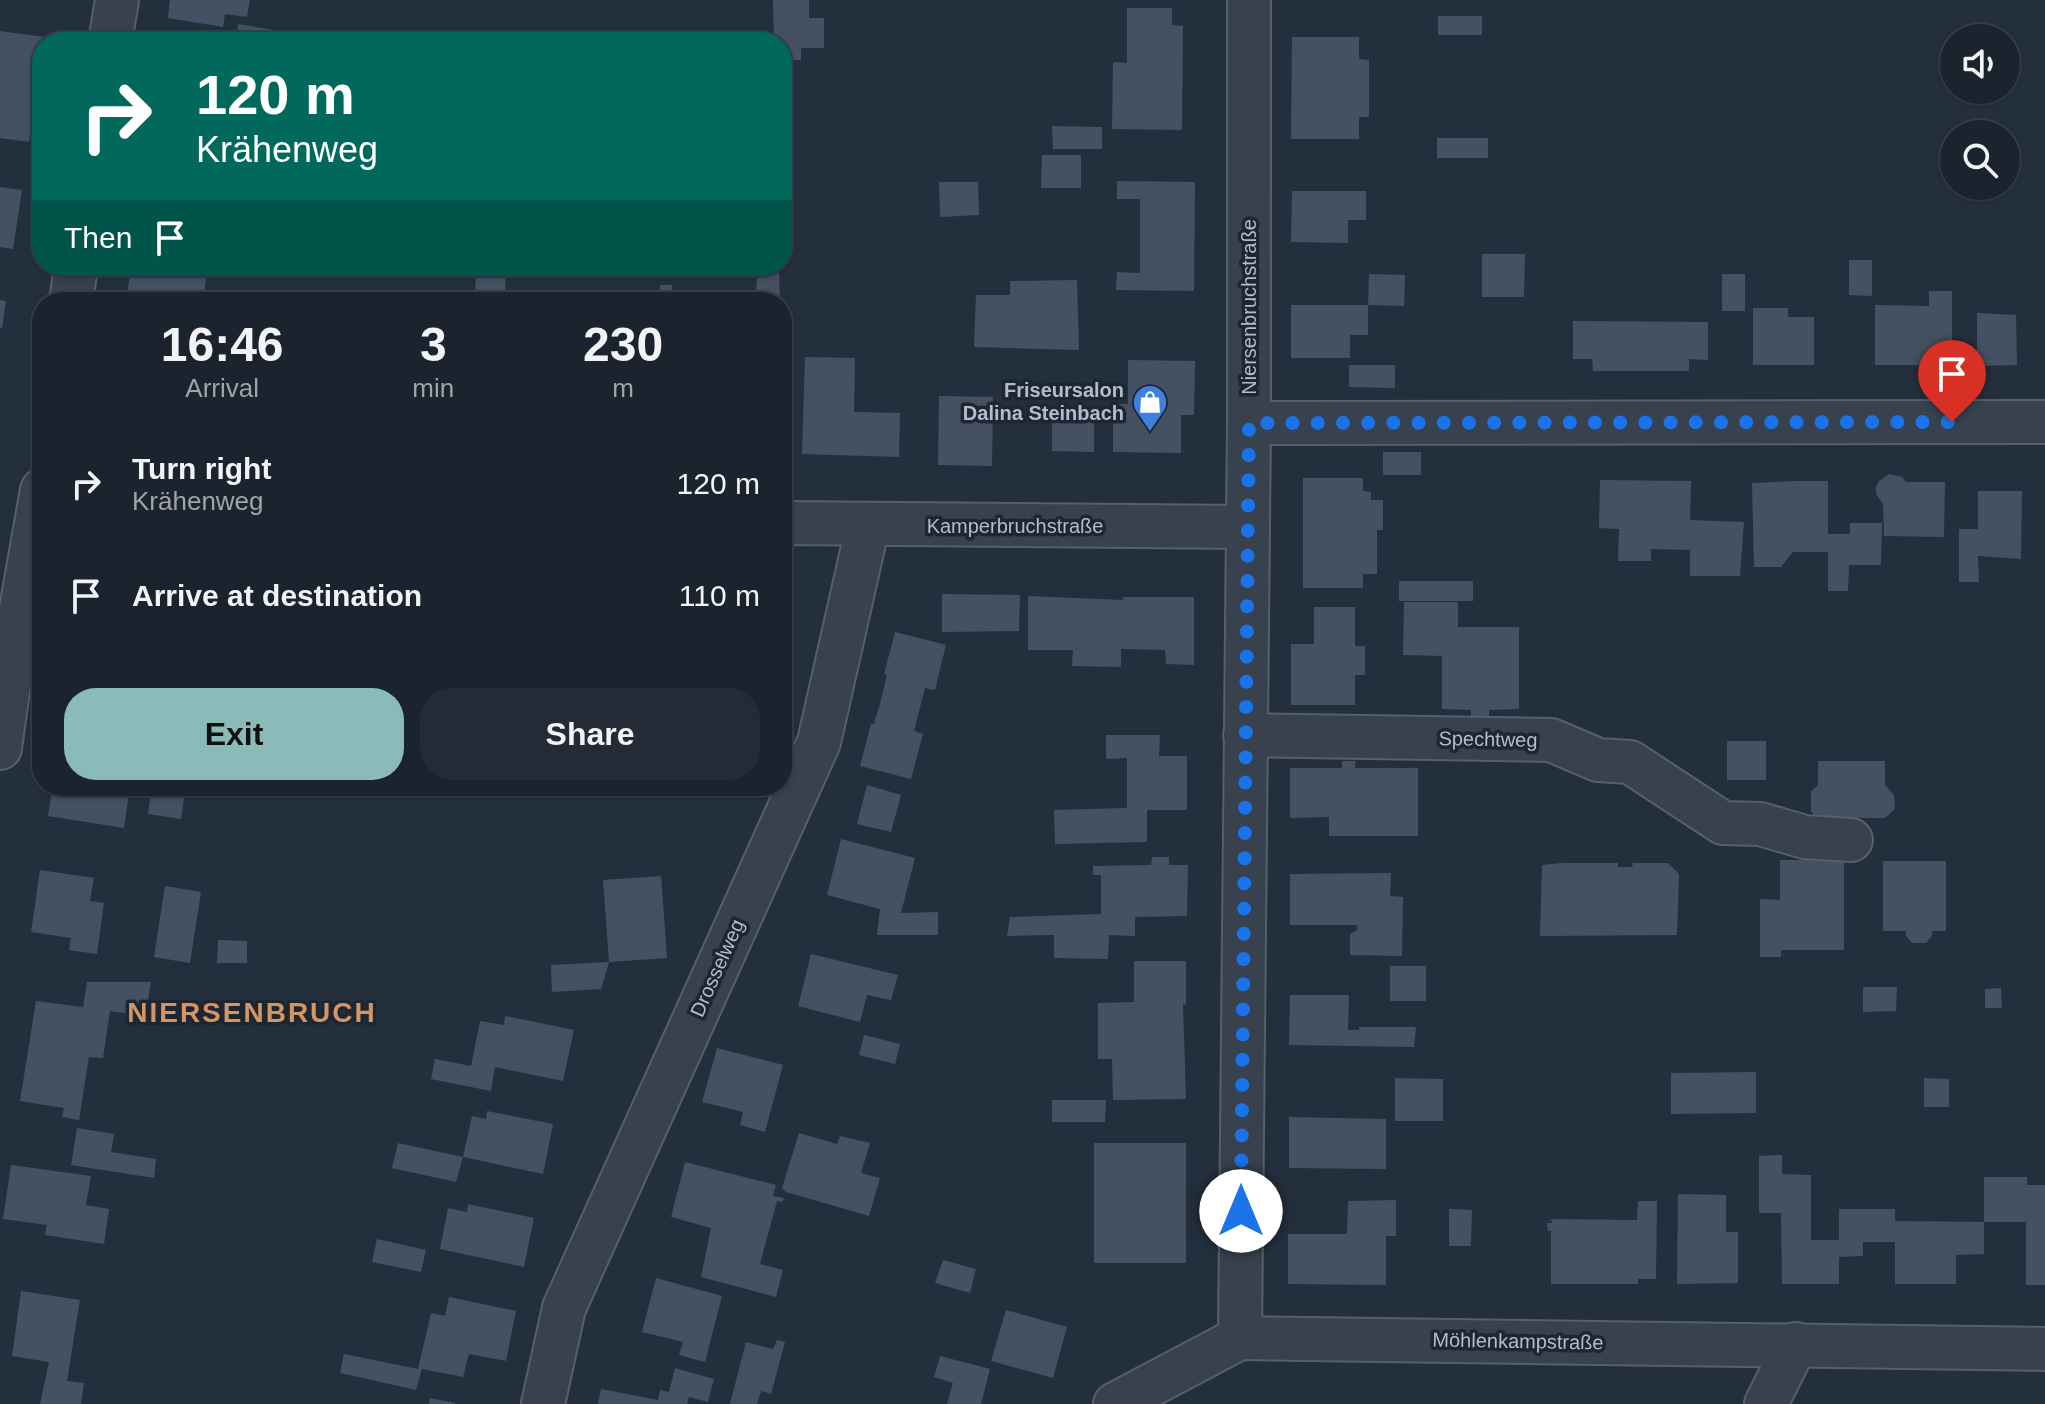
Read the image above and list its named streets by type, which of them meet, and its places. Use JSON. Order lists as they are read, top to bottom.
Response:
{
  "streets": {
    "street": [
      "Niersenbruchstraße",
      "Kamperbruchstraße",
      "Spechtweg",
      "Drosselweg",
      "Möhlenkampstraße"
    ]
  },
  "crossings": [
    ["Niersenbruchstraße", "Kamperbruchstraße"],
    ["Niersenbruchstraße", "Spechtweg"],
    ["Niersenbruchstraße", "Möhlenkampstraße"],
    ["Kamperbruchstraße", "Drosselweg"]
  ],
  "districts": ["NIERSENBRUCH"],
  "places": {
    "shop": ["Friseursalon Dalina Steinbach"]
  },
  "page": {
    "turn": ["120 m", "Krähenweg"],
    "then": "Then",
    "eta": [
      "16:46",
      "Arrival",
      "3",
      "min",
      "230",
      "m"
    ],
    "list": [
      {
        "name": "Turn right",
        "note": "Krähenweg",
        "value": "120 m"
      },
      {
        "name": "Arrive at destination",
        "value": "110 m"
      }
    ],
    "buttons": ["Exit", "Share"]
  }
}
